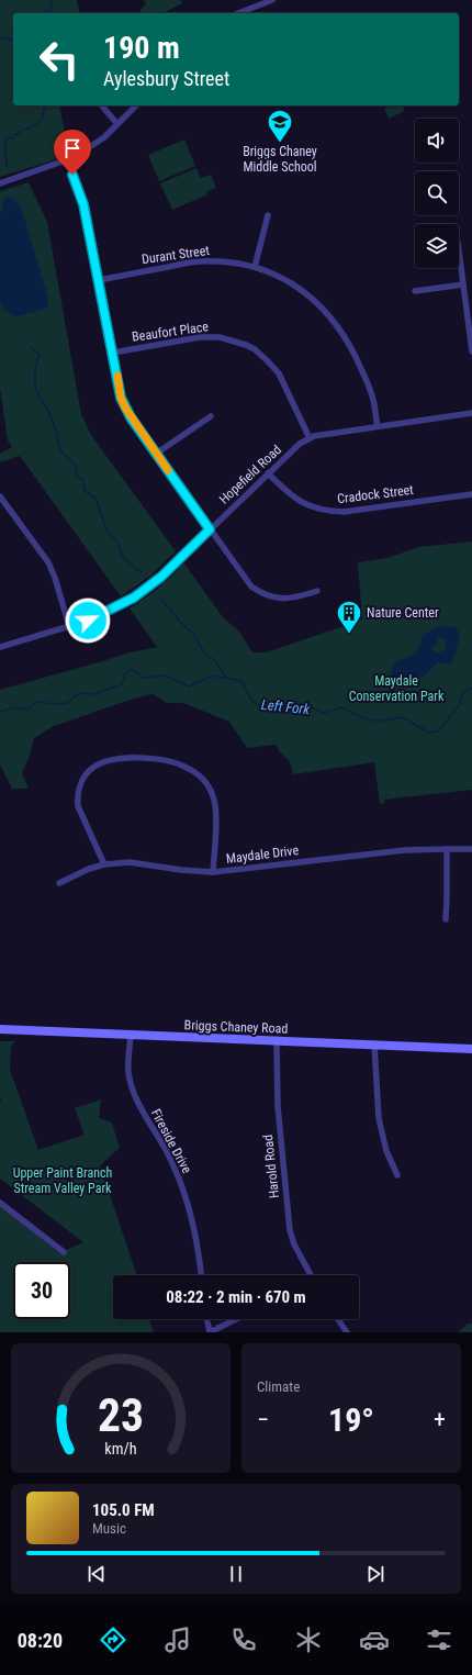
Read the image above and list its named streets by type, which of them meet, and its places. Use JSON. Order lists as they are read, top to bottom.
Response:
{
  "streets": {
    "main road": ["Briggs Chaney Road"],
    "street": [
      "Durant Street",
      "Beaufort Place",
      "Hopefield Road",
      "Cradock Street",
      "Maydale Drive",
      "Fireside Drive",
      "Harold Road"
    ]
  },
  "crossings": [
    ["Durant Street", "Hopefield Road"],
    ["Beaufort Place", "Hopefield Road"],
    ["Hopefield Road", "Cradock Street"],
    ["Briggs Chaney Road", "Fireside Drive"],
    ["Briggs Chaney Road", "Harold Road"]
  ],
  "water": ["Left Fork"],
  "parks": ["Maydale Conservation Park", "Upper Paint Branch Stream Valley Park"],
  "places": {
    "school or university": ["Briggs Chaney Middle School"],
    "building": ["Nature Center"]
  },
  "page": {
    "turn": ["190 m", "Aylesbury Street"],
    "limit": "30",
    "trip": "08:22 · 2 min · 670 m",
    "tile": "Climate",
    "heat": ["−", "19°", "+"],
    "song": ["105.0 FM", "Music"],
    "tabs": "08:20",
    "gauge": ["23", "km/h"]
  }
}
